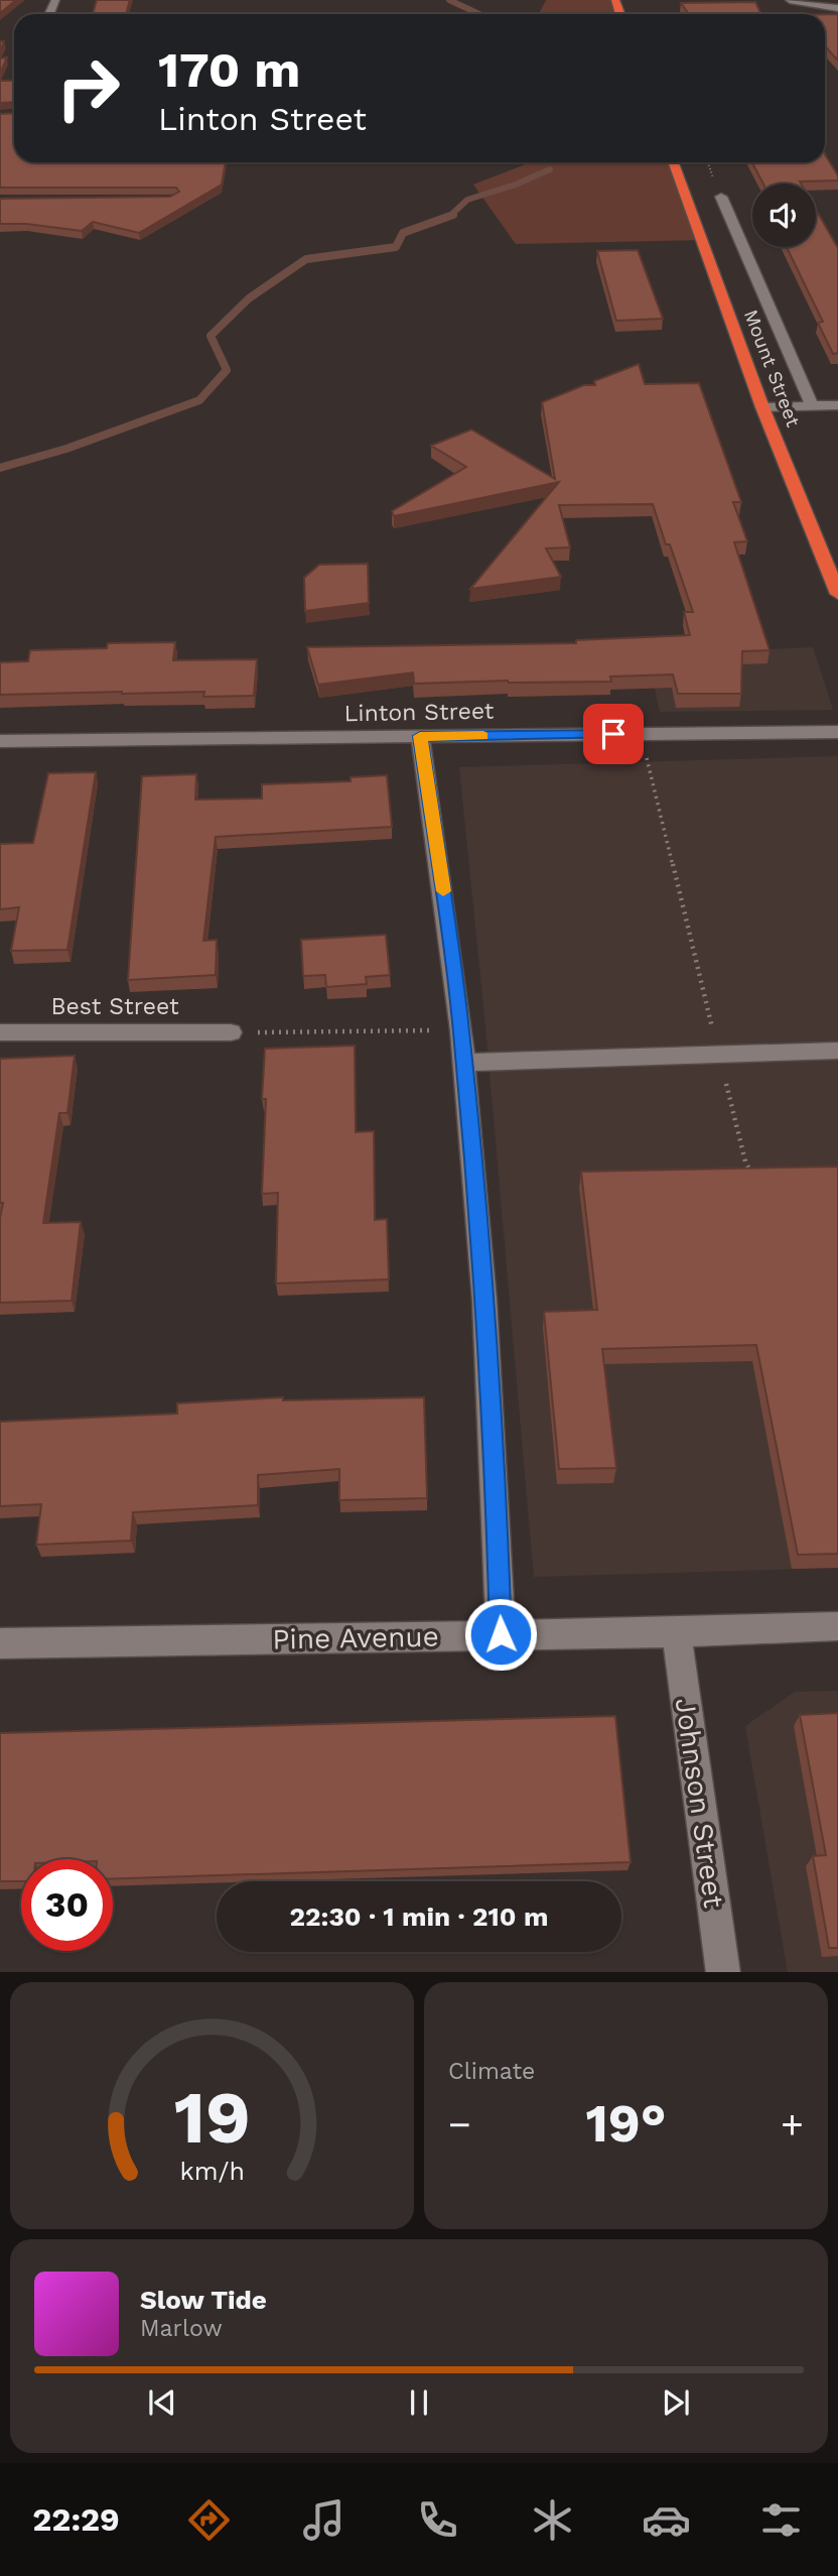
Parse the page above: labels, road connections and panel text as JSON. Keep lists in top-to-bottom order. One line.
{"streets":{"highway":["Mount Street"],"street":["Linton Street","Best Street","Pine Avenue","Johnson Street"]},"crossings":[["Pine Avenue","Johnson Street"]],"page":{"turn":["170 m","Linton Street"],"limit":"30","trip":"22:30 · 1 min · 210 m","tile":"Climate","heat":["−","19°","+"],"song":["Slow Tide","Marlow"],"tabs":"22:29","gauge":["19","km/h"]}}
